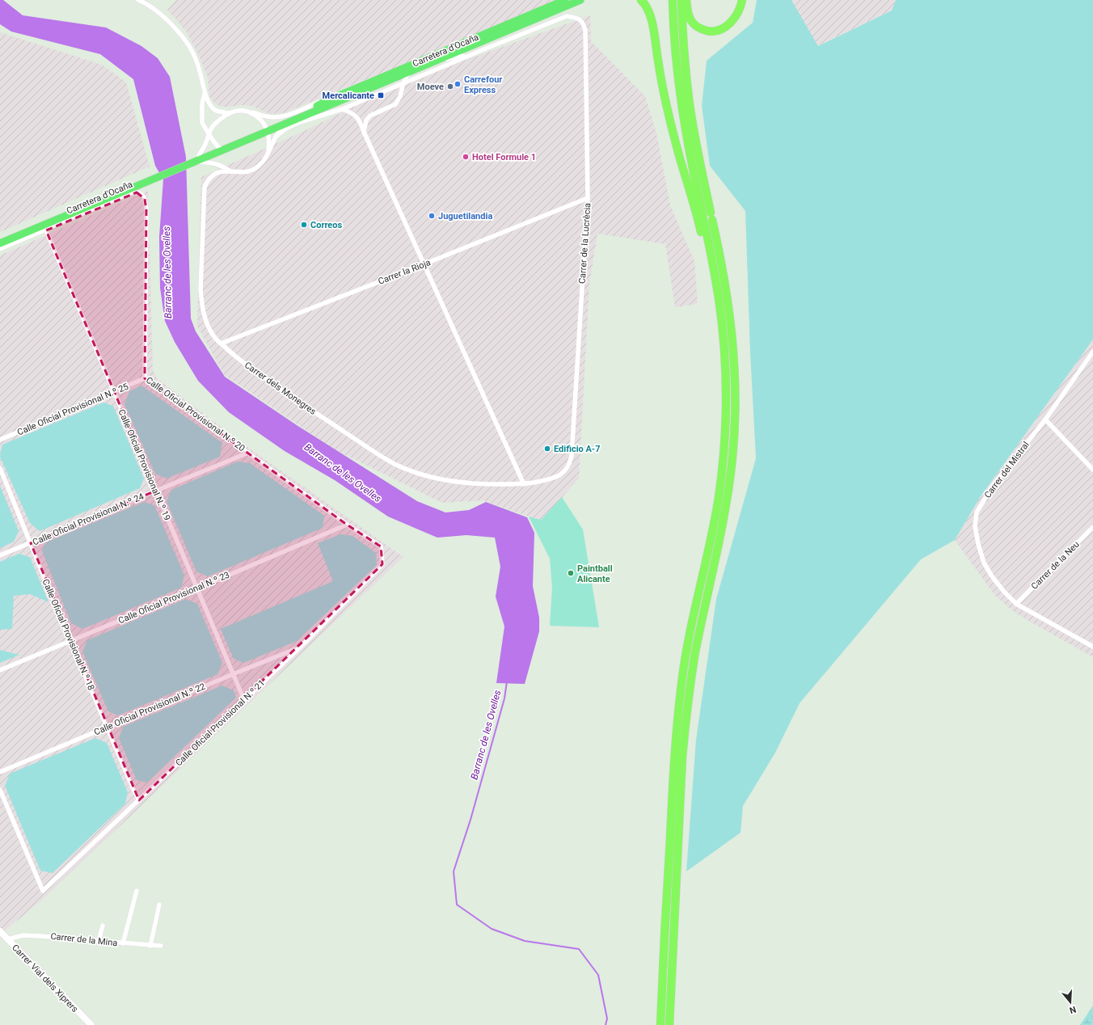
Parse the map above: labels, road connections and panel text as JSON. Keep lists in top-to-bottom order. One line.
{"streets":{"main road":["Carretera d'Ocaña"],"street":["Carrer de la Lucrècia","Carrer la Rioja","Carrer dels Monegres","Calle Oficial Provisional N.º 25","Calle Oficial Provisional N.º 20","Calle Oficial Provisional N.º 19","Carrer del Mistral","Calle Oficial Provisional N.º 24","Carrer de la Neu","Calle Oficial Provisional N.º 23","Calle Oficial Provisional N.º 18","Calle Oficial Provisional N.º 22","Calle Oficial Provisional N.º 21","Carrer de la Mina","Carrer Vial dels Xiprers"]},"crossings":[["Carretera d'Ocaña","Carrer de la Lucrècia"],["Carretera d'Ocaña","Carrer dels Monegres"],["Carretera d'Ocaña","Calle Oficial Provisional N.º 20"],["Carretera d'Ocaña","Calle Oficial Provisional N.º 19"],["Carrer de la Lucrècia","Carrer la Rioja"],["Carrer de la Lucrècia","Carrer dels Monegres"],["Carrer la Rioja","Carrer dels Monegres"],["Calle Oficial Provisional N.º 25","Calle Oficial Provisional N.º 20"],["Calle Oficial Provisional N.º 25","Calle Oficial Provisional N.º 19"],["Calle Oficial Provisional N.º 20","Calle Oficial Provisional N.º 24"],["Calle Oficial Provisional N.º 20","Calle Oficial Provisional N.º 23"],["Calle Oficial Provisional N.º 20","Calle Oficial Provisional N.º 21"],["Calle Oficial Provisional N.º 19","Calle Oficial Provisional N.º 24"],["Calle Oficial Provisional N.º 19","Calle Oficial Provisional N.º 23"],["Calle Oficial Provisional N.º 19","Calle Oficial Provisional N.º 22"],["Calle Oficial Provisional N.º 19","Calle Oficial Provisional N.º 21"],["Carrer del Mistral","Carrer de la Neu"],["Calle Oficial Provisional N.º 24","Calle Oficial Provisional N.º 18"],["Calle Oficial Provisional N.º 23","Calle Oficial Provisional N.º 18"],["Calle Oficial Provisional N.º 18","Calle Oficial Provisional N.º 22"],["Calle Oficial Provisional N.º 18","Calle Oficial Provisional N.º 21"],["Calle Oficial Provisional N.º 22","Calle Oficial Provisional N.º 21"],["Carrer de la Mina","Carrer Vial dels Xiprers"]],"water":["Barranc de les Ovelles"],"places":{"other":["Carrefour Express","Moeve","Hotel Formule 1","Juguetilandia","Correos","Edificio A-7","Paintball Alicante"],"transit":["Mercalicante"]},"north":"bottom"}
